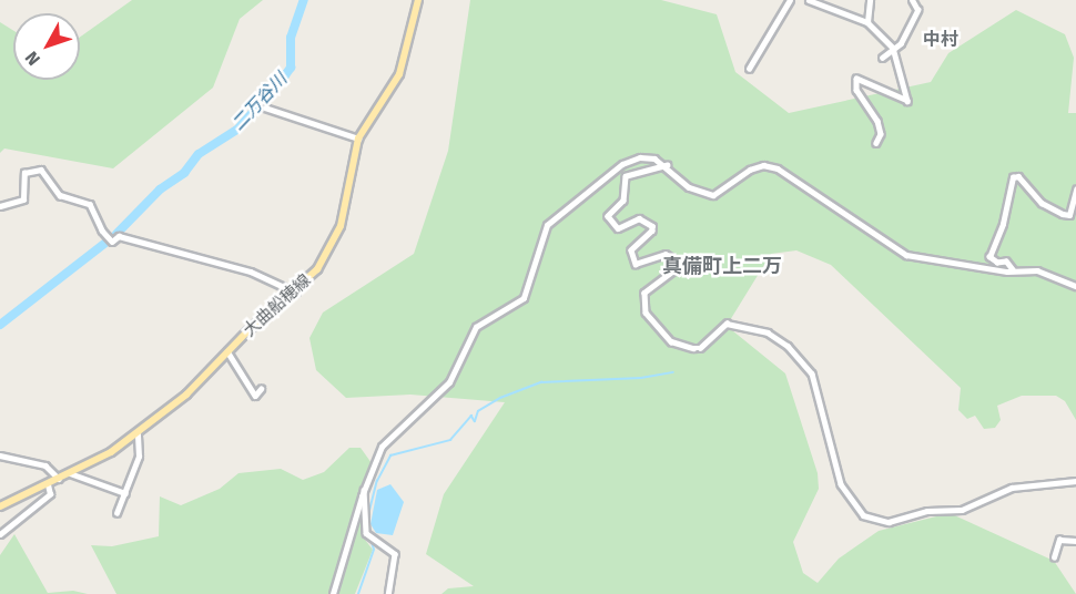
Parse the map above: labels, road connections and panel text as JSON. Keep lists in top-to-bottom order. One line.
{"streets":{"main road":["大曲船穂線"]},"districts":["中村","真備町上二万"],"water":["二万谷川"],"north":"bottom left"}
